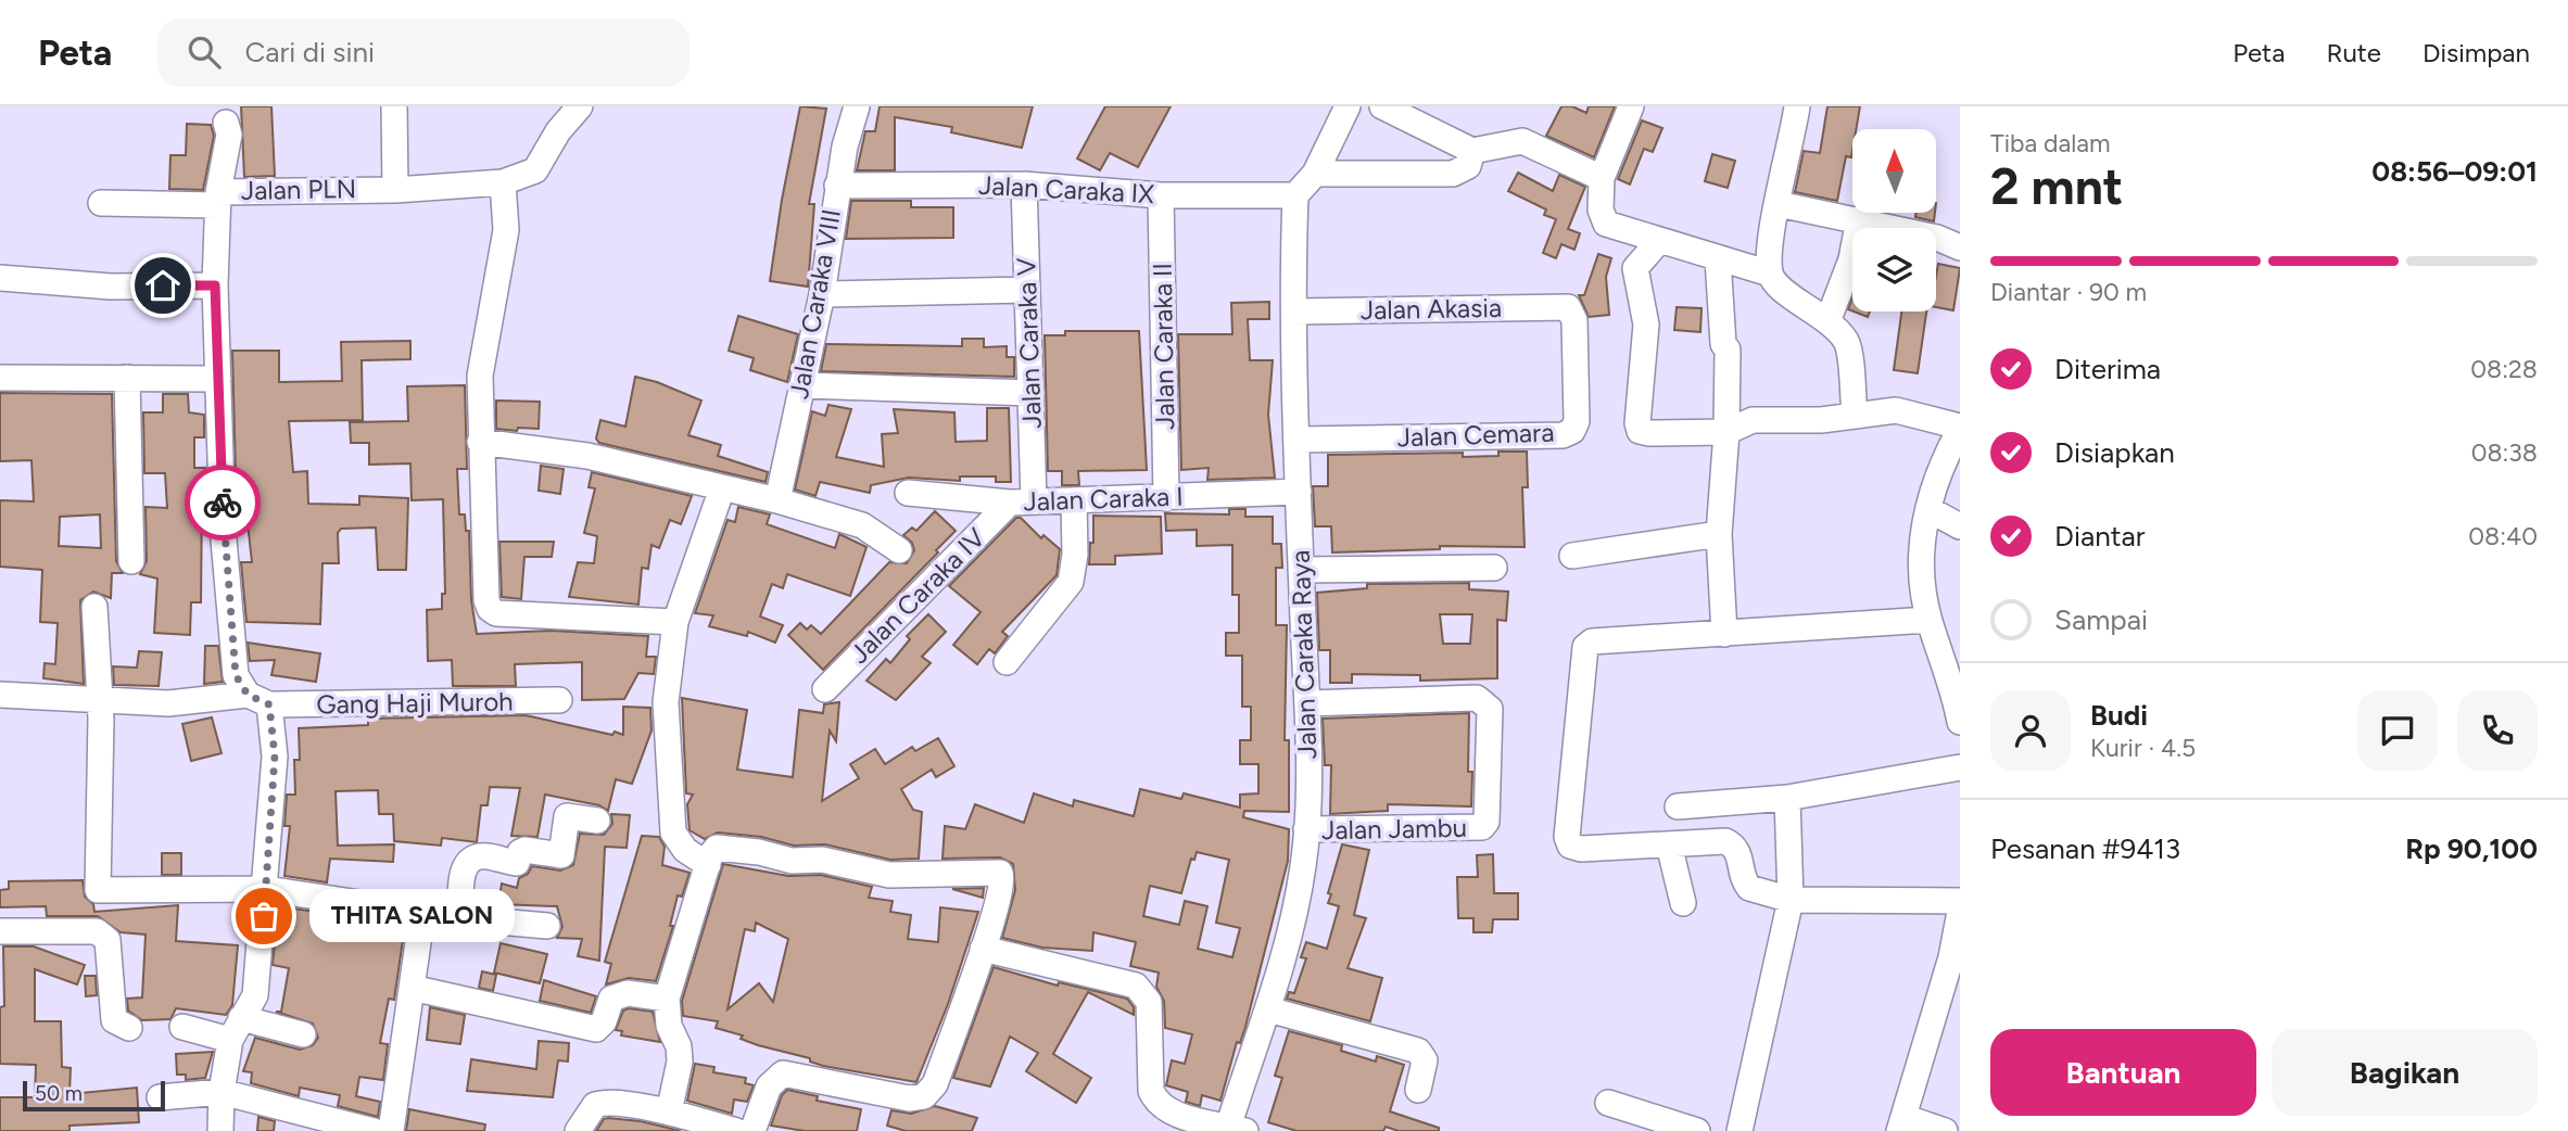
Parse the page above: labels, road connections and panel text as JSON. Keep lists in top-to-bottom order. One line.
{"streets":{"street":["Jalan PLN","Jalan Caraka IX","Jalan Caraka VIII","Jalan Akasia","Jalan Caraka V","Jalan Caraka II","Jalan Cemara","Jalan Caraka I","Jalan Caraka IV","Jalan Caraka Raya","Gang Haji Muroh","Jalan Jambu"]},"crossings":[["Jalan PLN","Gang Haji Muroh"],["Jalan Caraka IX","Jalan Caraka VIII"],["Jalan Caraka IX","Jalan Caraka V"],["Jalan Caraka IX","Jalan Caraka II"],["Jalan Caraka IX","Jalan Caraka Raya"],["Jalan Akasia","Jalan Cemara"],["Jalan Akasia","Jalan Caraka Raya"],["Jalan Caraka V","Jalan Caraka I"],["Jalan Caraka V","Jalan Caraka IV"],["Jalan Caraka II","Jalan Caraka I"],["Jalan Cemara","Jalan Caraka Raya"],["Jalan Caraka I","Jalan Caraka IV"],["Jalan Caraka I","Jalan Caraka Raya"],["Jalan Caraka Raya","Jalan Jambu"]],"places":["THITA SALON"],"scale_bar":"50 m","north":"top","page":{"header":"Peta","search":"Cari di sini","nav":["Peta","Rute","Disimpan"],"heading":["2 mnt","Tiba dalam","08:56–09:01"],"panel":["Budi","Kurir · 4.5","Pesanan #9413","Rp 90,100"],"bar":"Diantar · 90 m","list":[["Diterima","08:28"],["Disiapkan","08:38"],["Diantar","08:40"],"Sampai"],"bubble":"THITA SALON","buttons":["Bantuan","Bagikan"],"scale":"50 m"}}
